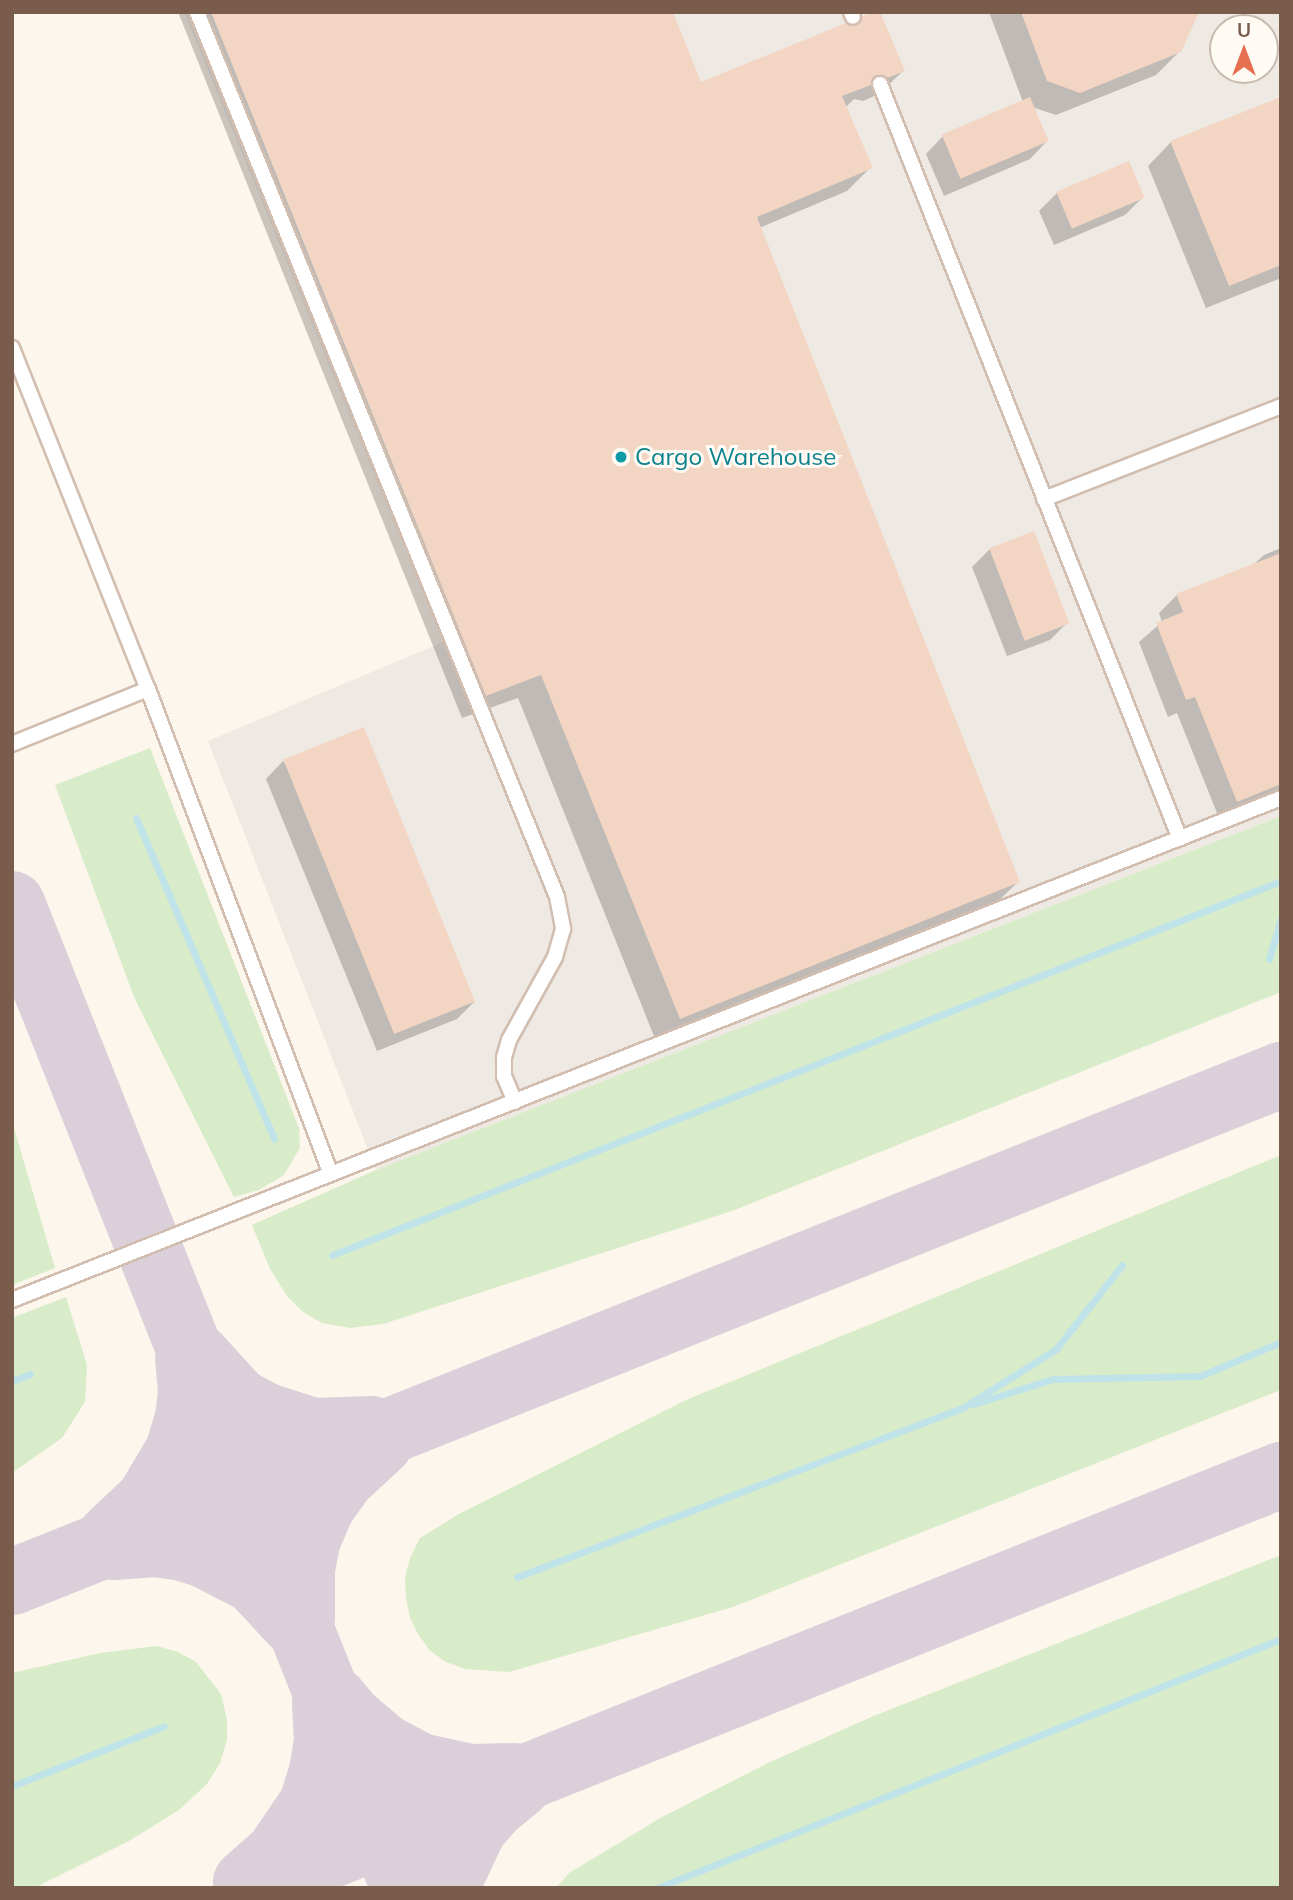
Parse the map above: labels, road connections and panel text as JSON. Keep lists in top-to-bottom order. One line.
{"places":["Cargo Warehouse"],"north":"top"}
